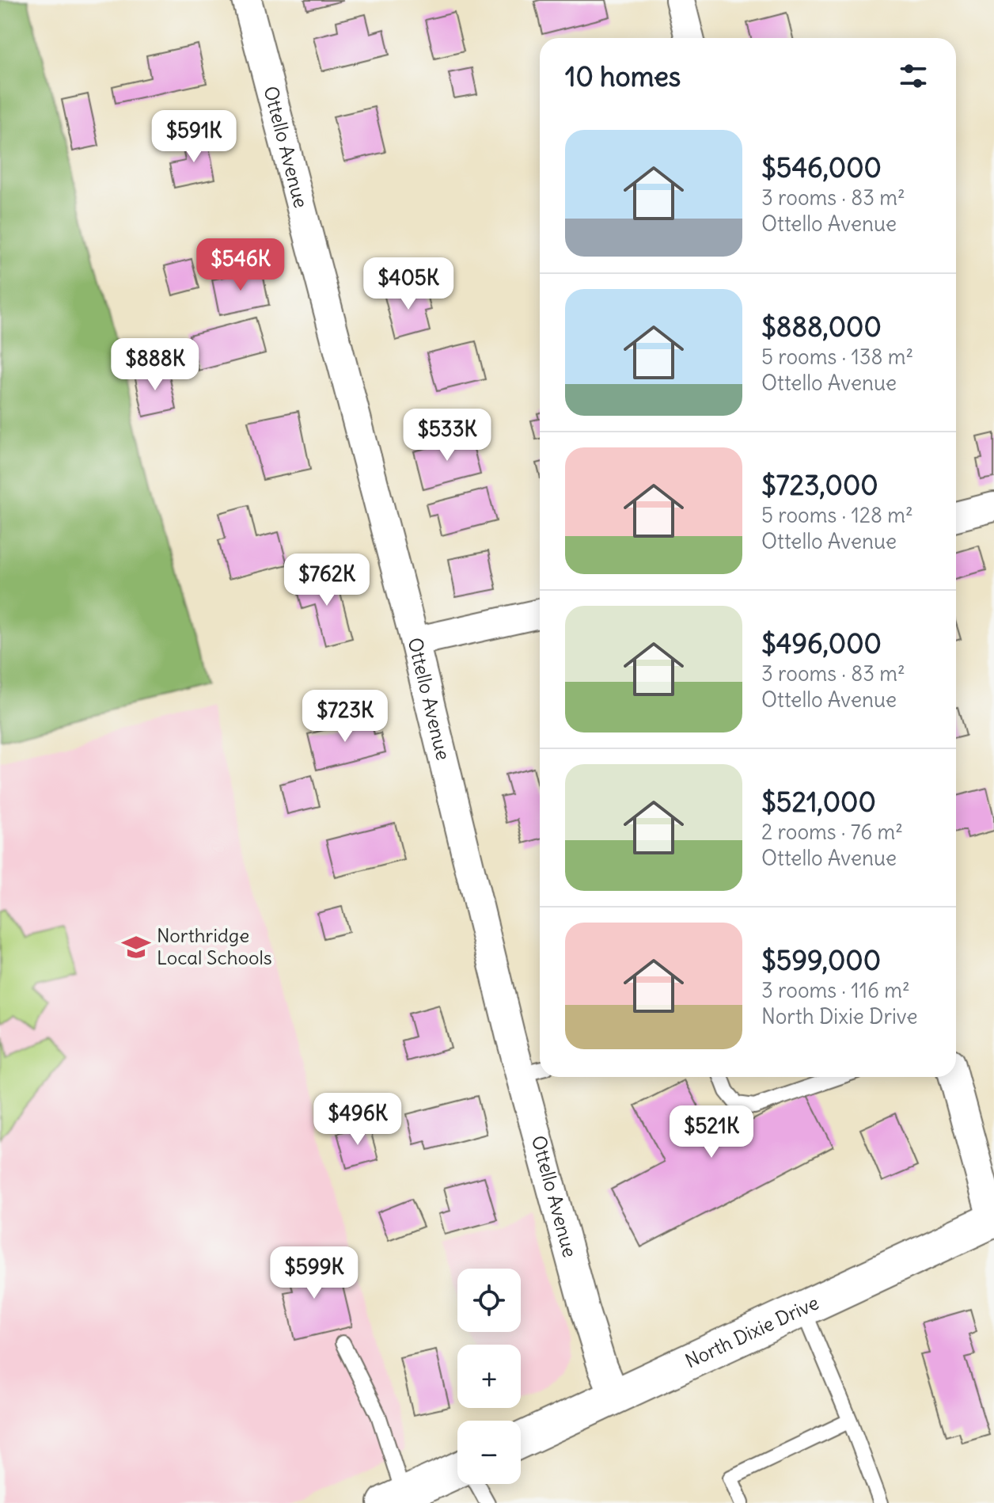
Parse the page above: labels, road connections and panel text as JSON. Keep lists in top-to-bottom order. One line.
{"streets":{"main road":["North Dixie Drive"],"street":["Ottello Avenue"]},"crossings":[["Ottello Avenue","North Dixie Drive"]],"places":{"school or university":["Northridge Local Schools"]},"page":{"heading":"10 homes","price":["$591K","$546K","$405K","$888K","$533K","$762K","$723K","$496K","$521K","$599K"],"list":[{"name":"$546,000","note":"3 rooms · 83 m² · Ottello Avenue"},{"name":"$888,000","note":"5 rooms · 138 m² · Ottello Avenue"},{"name":"$723,000","note":"5 rooms · 128 m² · Ottello Avenue"},{"name":"$496,000","note":"3 rooms · 83 m² · Ottello Avenue"},{"name":"$521,000","note":"2 rooms · 76 m² · Ottello Avenue"},{"name":"$599,000","note":"3 rooms · 116 m² · North Dixie Drive"}],"map_buttons":["+","−"]}}
